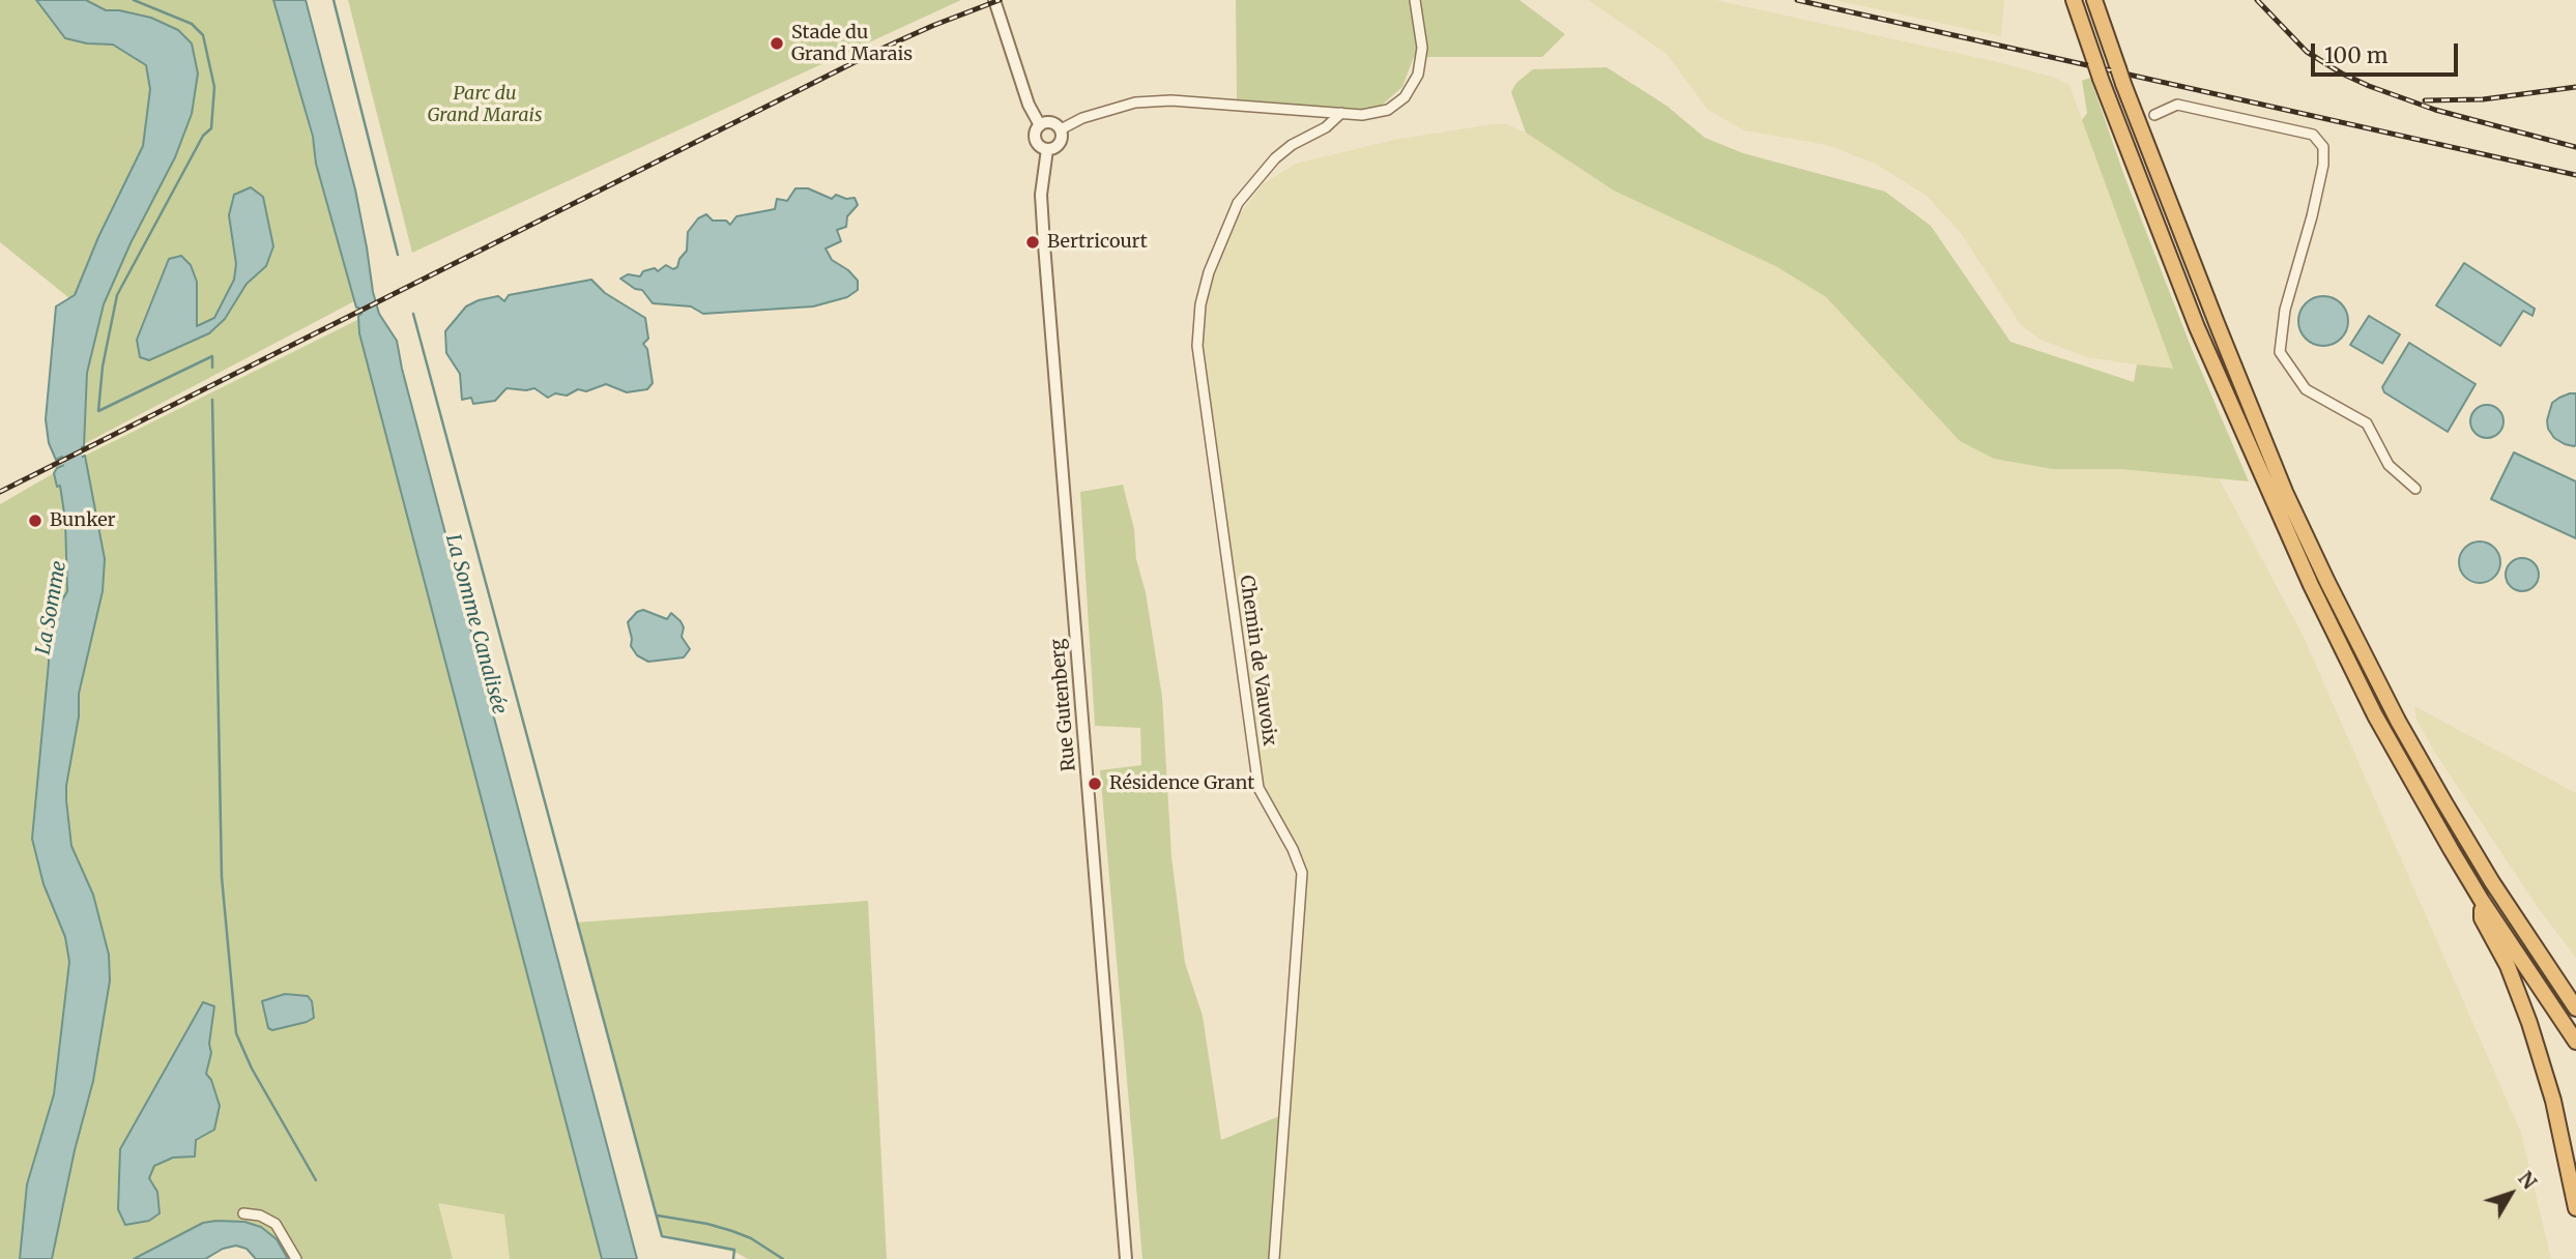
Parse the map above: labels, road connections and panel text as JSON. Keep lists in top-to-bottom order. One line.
{"streets":{"street":["Chemin de Vauvoix","Rue Gutenberg"]},"water":["La Somme","La Somme Canalisée"],"parks":["Parc du Grand Marais"],"places":["Stade du Grand Marais","Bertricourt","Bunker","Résidence Grant"],"scale_bar":"100 m","north":"top right"}
